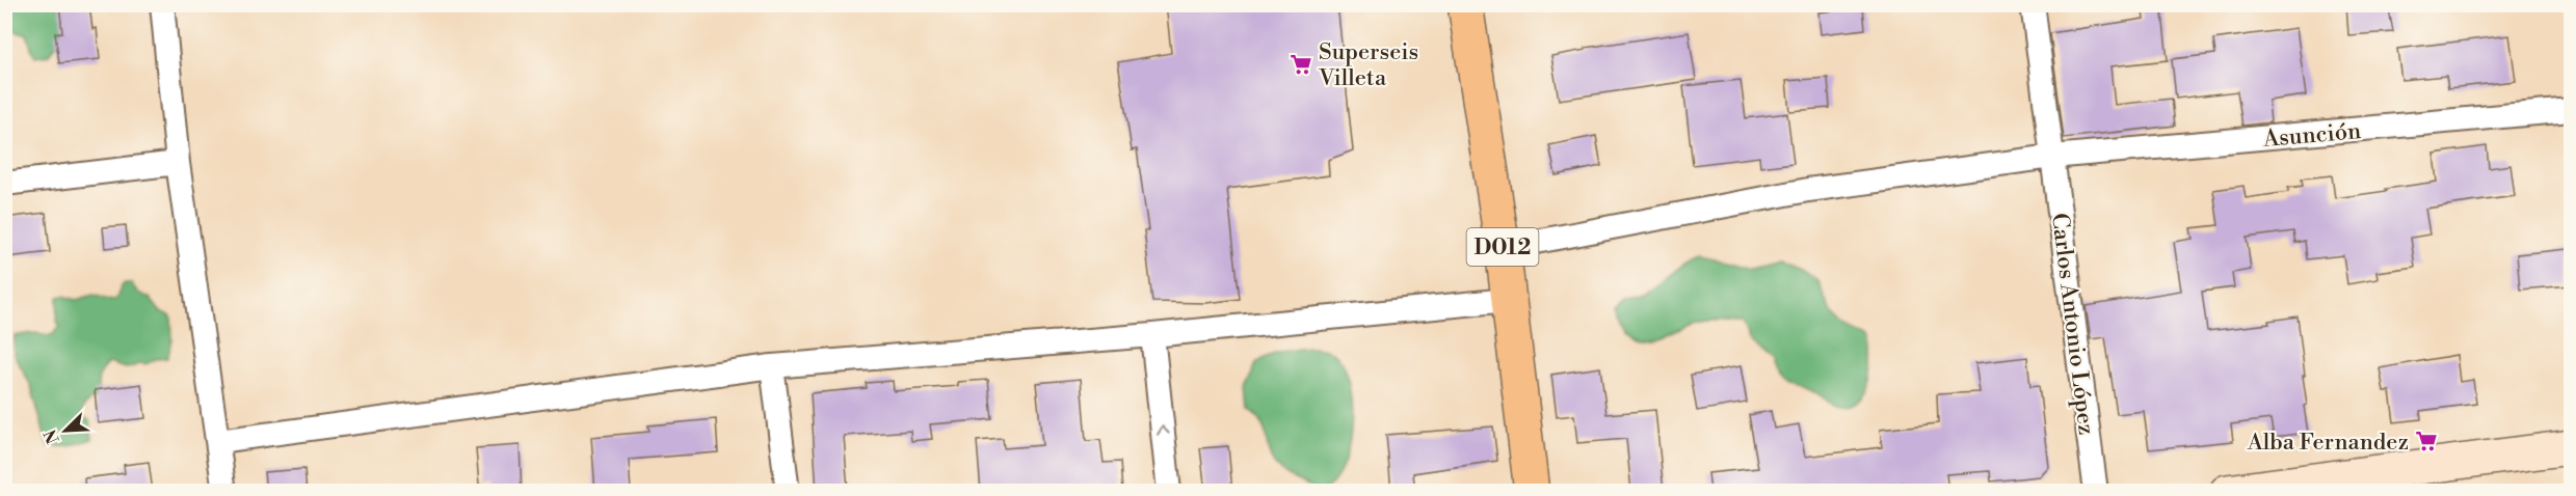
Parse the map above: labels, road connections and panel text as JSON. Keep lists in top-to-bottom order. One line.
{"streets":{"main road":["D012"],"street":["Asunción","Carlos Antonio López"]},"crossings":[["Asunción","D012"],["Asunción","Carlos Antonio López"]],"places":{"supermarket":["Superseis Villeta","Alba Fernandez"]},"north":"bottom left"}
